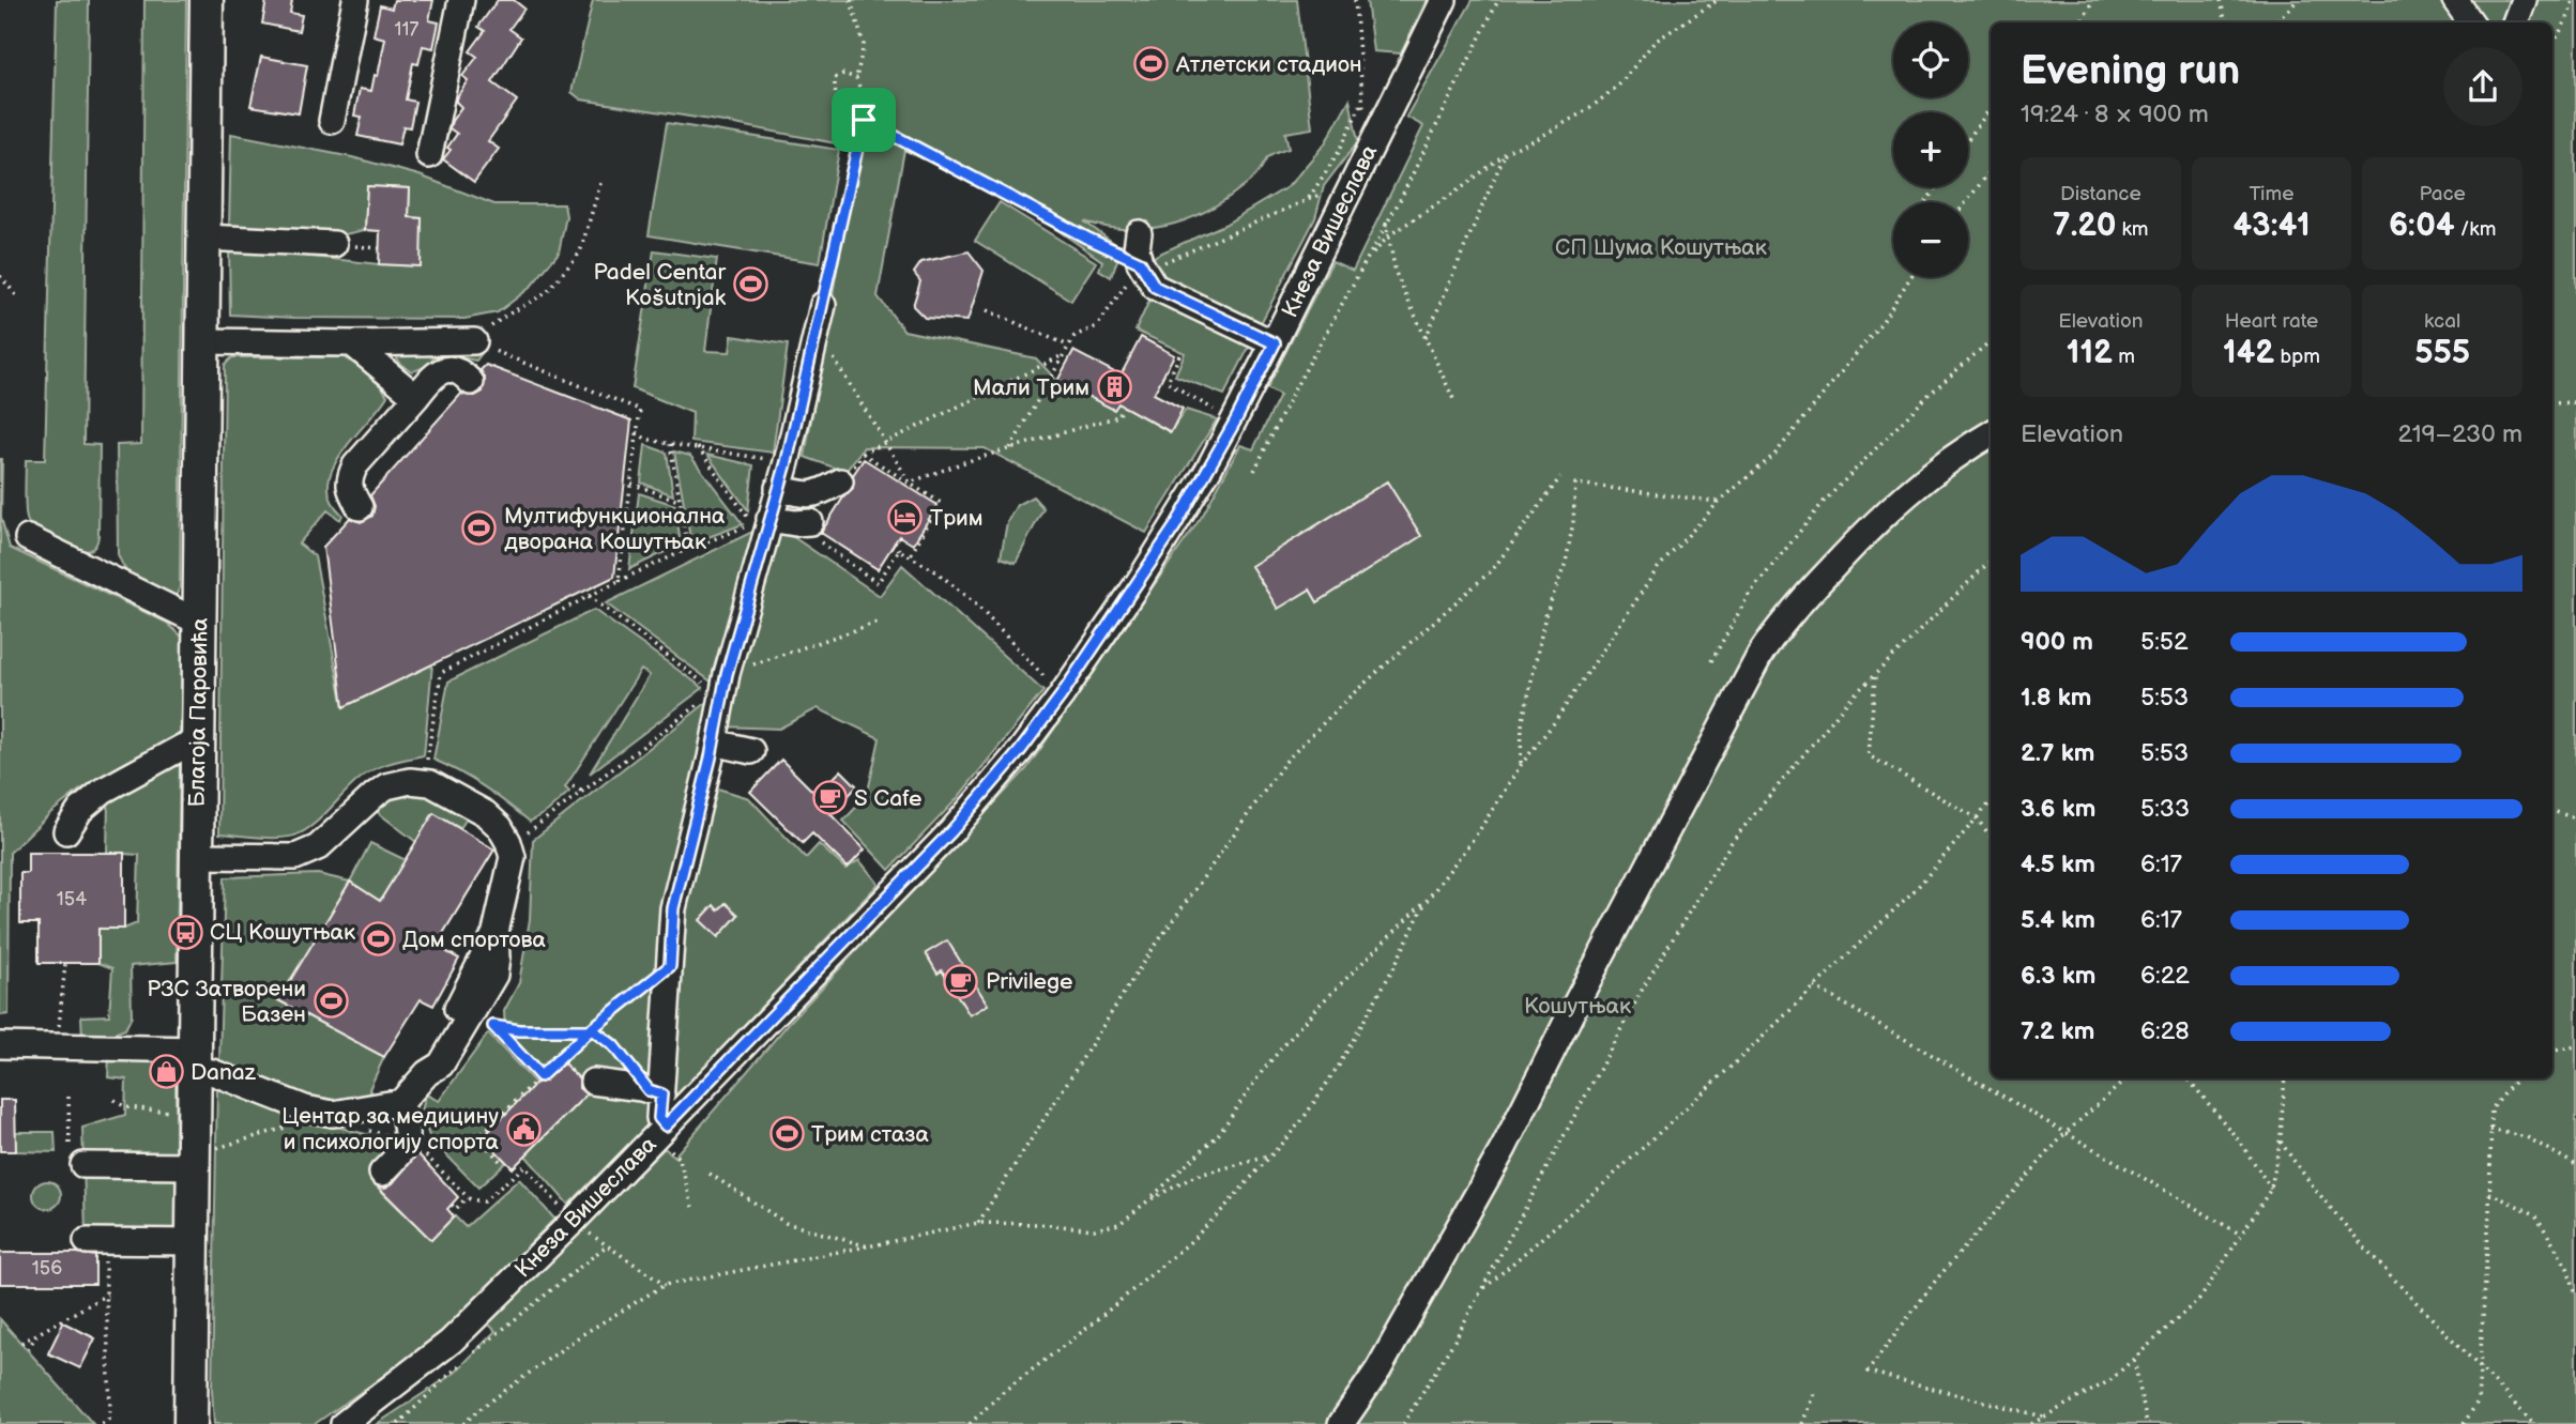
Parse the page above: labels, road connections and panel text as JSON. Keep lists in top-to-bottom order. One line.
{"streets":{"main road":["Благоја Паровића"],"street":["Кнеза Вишеслава"]},"parks":["СП Шума Кошутњак","Кошутњак"],"places":{"sports":["Атлетски стадион","Padel Centar Košutnjak","Мултифункционална дворана Кошутњак","Дом спортова","РЗС Затворени Базен","Трим стаза"],"building":["Мали Трим"],"hotel":["Трим"],"cafe":["S Cafe","Privilege"],"bus stop":["СЦ Кошутњак"],"shop":["Danaz"],"public building":["Центар за медицину и психологију спорта"]},"house_numbers":["117","154","156"],"page":{"map_buttons":["+","−"],"heading":["Evening run","19:24 · 8 × 900 m"],"stats":[["Distance","7.20 km"],["Time","43:41"],["Pace","6:04 /km"],["Elevation","112 m"],["Heart rate","142 bpm"],["kcal","555"]],"chart":["Elevation","219–230 m"],"list":[{"name":"900 m","note":"5:52"},{"name":"1.8 km","note":"5:53"},{"name":"2.7 km","note":"5:53"},{"name":"3.6 km","note":"5:33"},{"name":"4.5 km","note":"6:17"},{"name":"5.4 km","note":"6:17"},{"name":"6.3 km","note":"6:22"},{"name":"7.2 km","note":"6:28"}]}}
